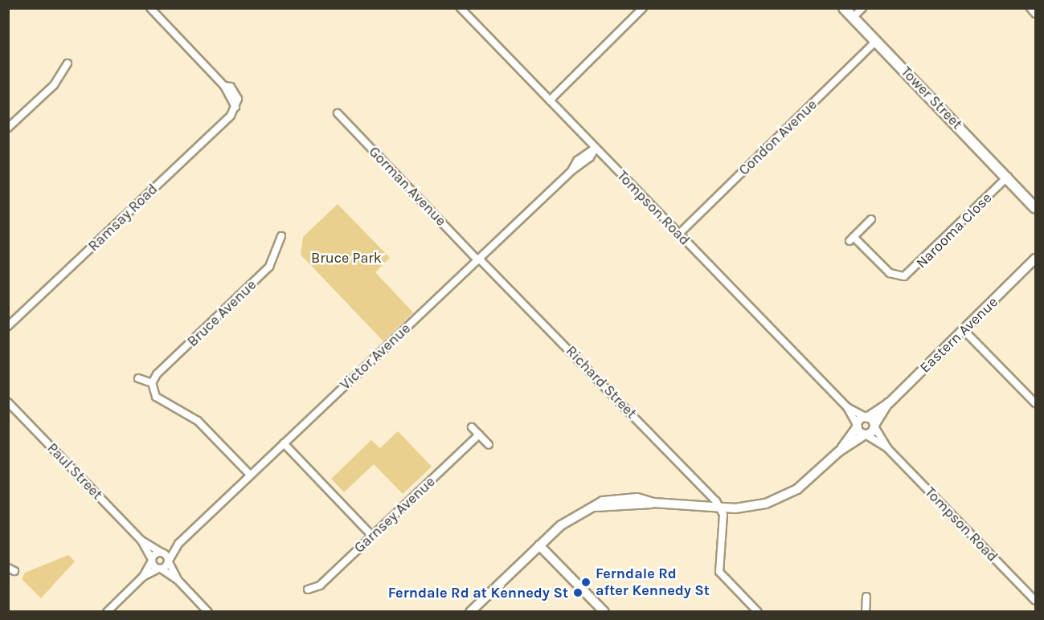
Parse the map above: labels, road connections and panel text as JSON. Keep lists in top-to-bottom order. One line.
{"streets":{"main road":["Tower Street"],"street":["Condon Avenue","Gorman Avenue","Tompson Road","Ramsay Road","Narooma Close","Bruce Avenue","Eastern Avenue","Victor Avenue","Richard Street","Paul Street","Garnsey Avenue"]},"crossings":[["Tower Street","Condon Avenue"],["Tower Street","Narooma Close"],["Condon Avenue","Tompson Road"],["Gorman Avenue","Victor Avenue"],["Gorman Avenue","Richard Street"],["Tompson Road","Eastern Avenue"],["Tompson Road","Victor Avenue"],["Victor Avenue","Richard Street"],["Victor Avenue","Paul Street"]],"parks":["Bruce Park"],"places":["Ferndale Rd after Kennedy St","Ferndale Rd at Kennedy St"]}
